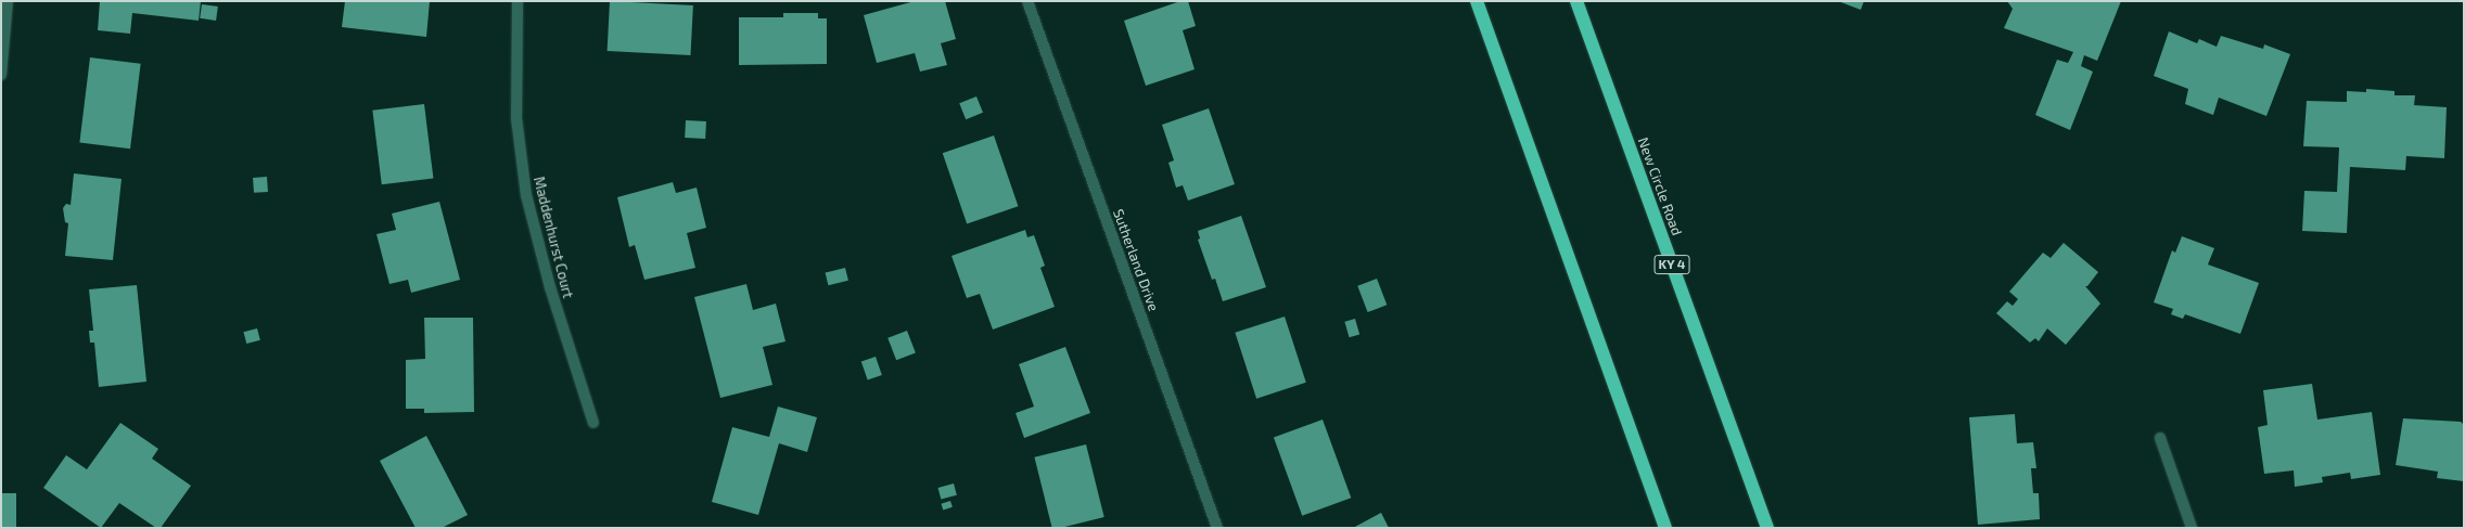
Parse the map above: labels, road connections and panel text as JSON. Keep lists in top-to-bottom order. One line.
{"streets":{"highway":["New Circle Road","KY 4"],"street":["Maddenhurst Court","Sutherland Drive"]}}
